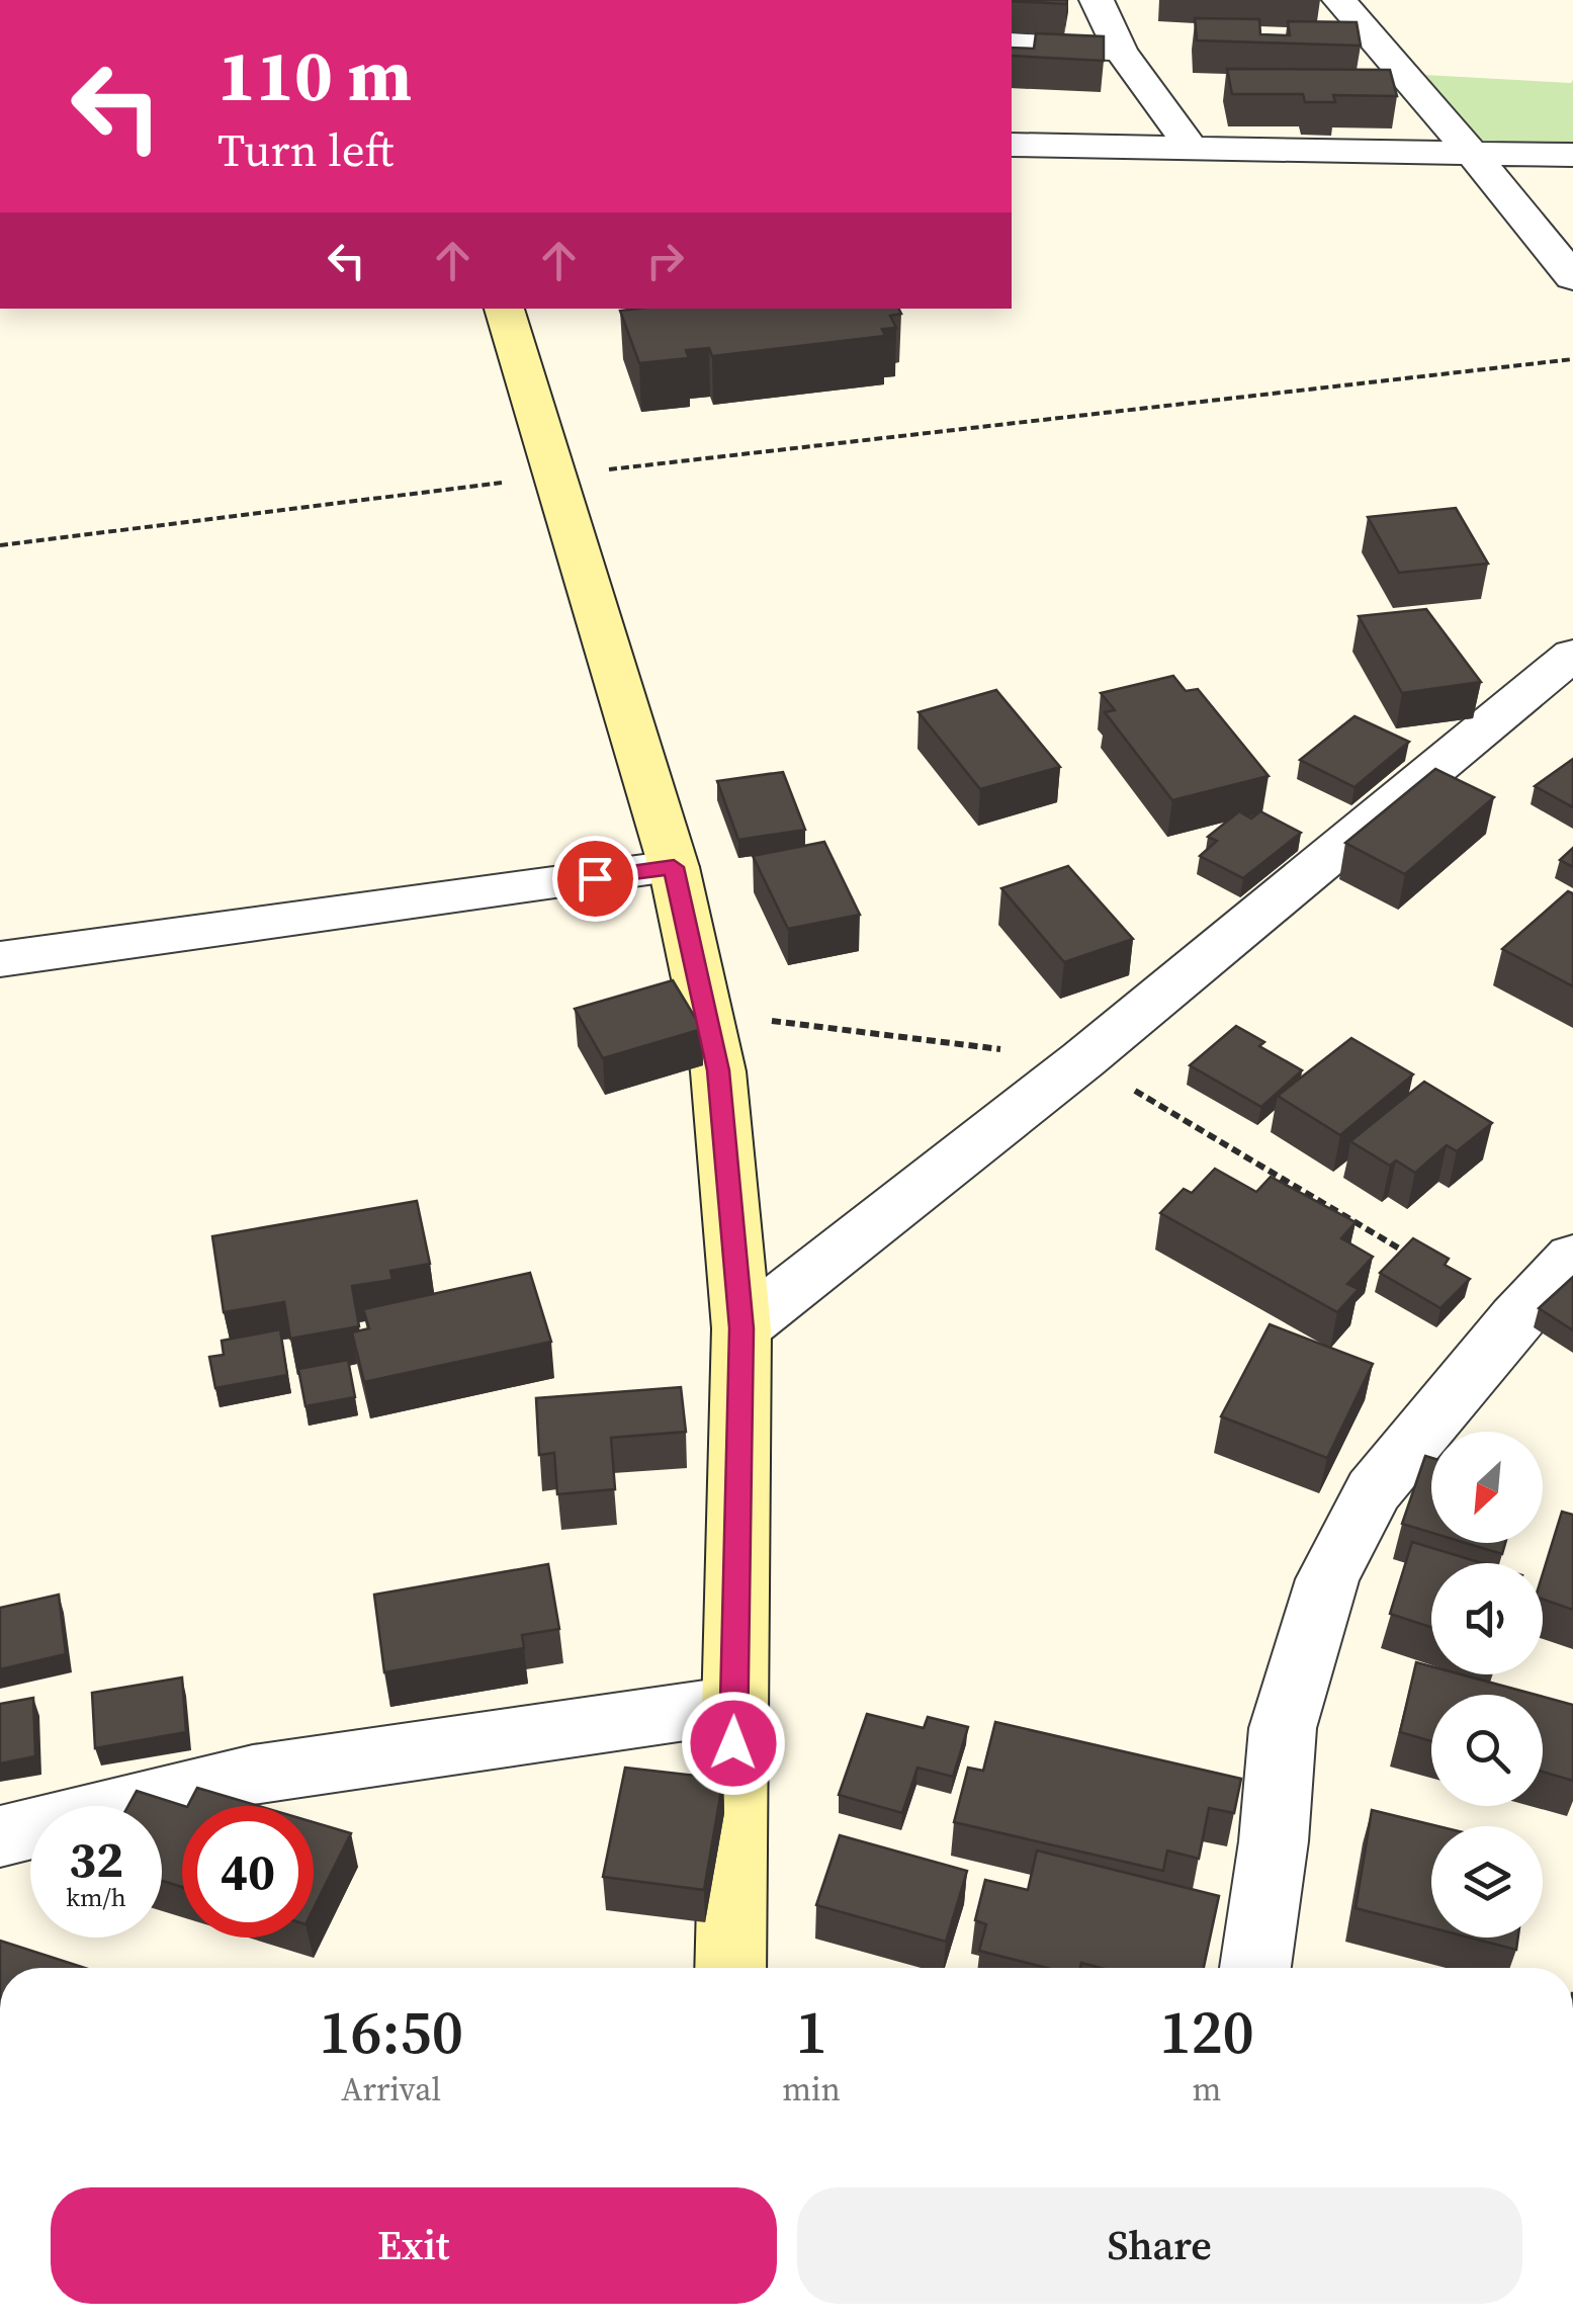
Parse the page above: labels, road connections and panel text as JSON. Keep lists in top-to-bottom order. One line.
{"north":"bottom left","page":{"turn":["110 m","Turn left"],"speed":"32 km/h","limit":"40","eta":["16:50","Arrival","1","min","120","m"],"buttons":["Exit","Share"]}}
